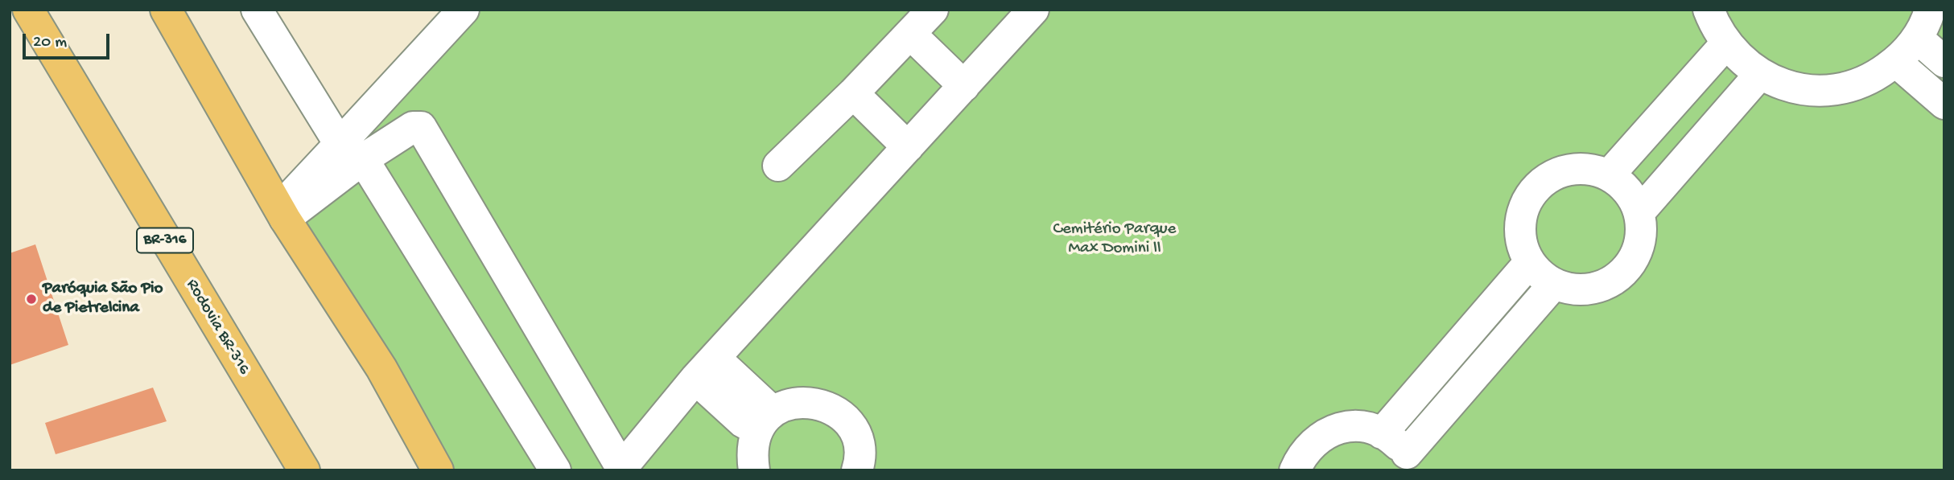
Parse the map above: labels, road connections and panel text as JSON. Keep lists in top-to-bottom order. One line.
{"streets":{"highway":["BR-316","Rodovia BR-316"]},"parks":["Cemitério Parque Max Domini ll"],"places":["Paróquia São Pio de Pietrelcina"],"scale_bar":"20 m"}
